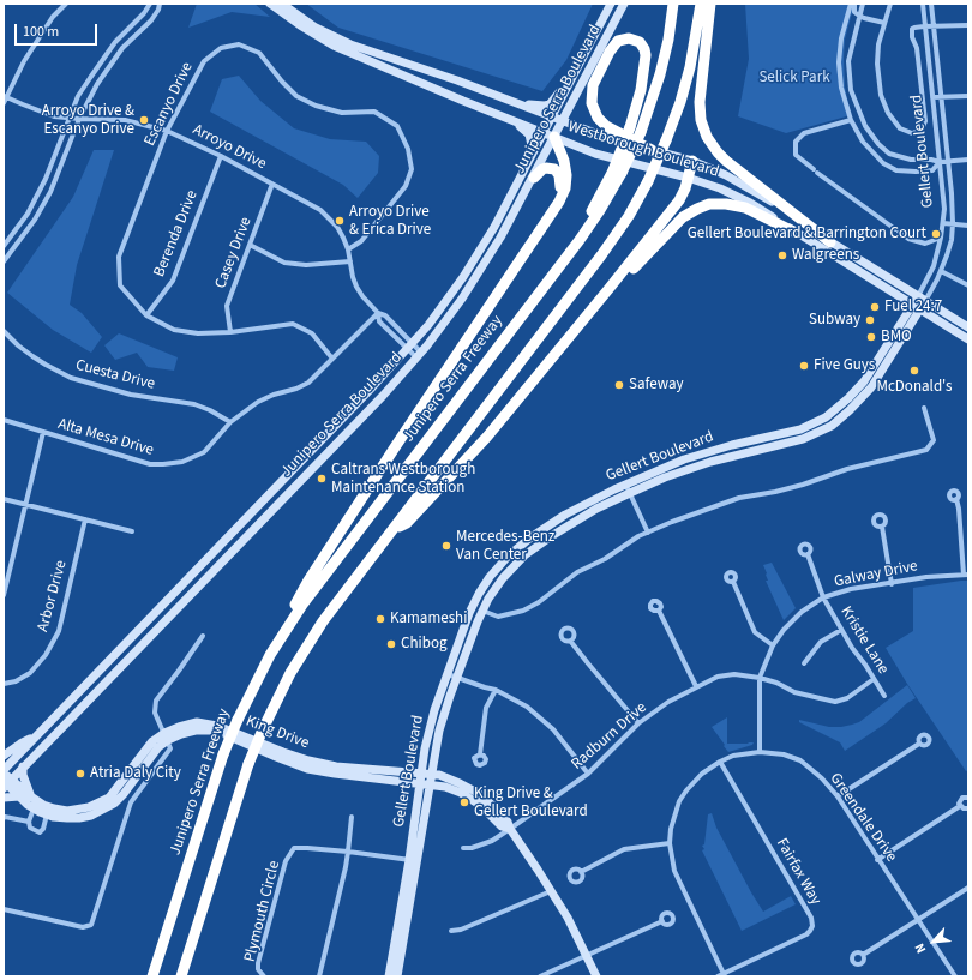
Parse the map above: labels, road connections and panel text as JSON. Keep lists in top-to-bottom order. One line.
{"streets":{"highway":["Junipero Serra Freeway"],"main road":["Junipero Serra Boulevard","Westborough Boulevard","Gellert Boulevard","King Drive"],"street":["Escanyo Drive","Arroyo Drive","Berenda Drive","Casey Drive","Cuesta Drive","Alta Mesa Drive","Galway Drive","Arbor Drive","Kristie Lane","Radburn Drive","Greendale Drive","Fairfax Way","Plymouth Circle"]},"crossings":[["Junipero Serra Boulevard","Arroyo Drive"],["Junipero Serra Boulevard","Westborough Boulevard"],["Junipero Serra Boulevard","King Drive"],["Escanyo Drive","Arroyo Drive"],["Escanyo Drive","Berenda Drive"],["Escanyo Drive","Casey Drive"],["Escanyo Drive","Alta Mesa Drive"],["Arroyo Drive","Berenda Drive"],["Arroyo Drive","Casey Drive"],["Arroyo Drive","Alta Mesa Drive"],["Westborough Boulevard","Gellert Boulevard"],["Gellert Boulevard","King Drive"],["Gellert Boulevard","Plymouth Circle"],["Cuesta Drive","Alta Mesa Drive"],["Galway Drive","Kristie Lane"],["Galway Drive","Radburn Drive"],["Galway Drive","Greendale Drive"],["Kristie Lane","Radburn Drive"],["King Drive","Radburn Drive"],["Greendale Drive","Fairfax Way"]],"parks":["Selick Park"],"places":["Arroyo Drive & Escanyo Drive","Arroyo Drive & Erica Drive","Gellert Boulevard & Barrington Court","Walgreens","Fuel 24:7","Subway","BMO","Five Guys","McDonald's","Safeway","Caltrans Westborough Maintenance Station","Mercedes-Benz Van Center","Kamameshi","Chibog","Atria Daly City","King Drive & Gellert Boulevard"],"scale_bar":"100 m","north":"bottom left"}
